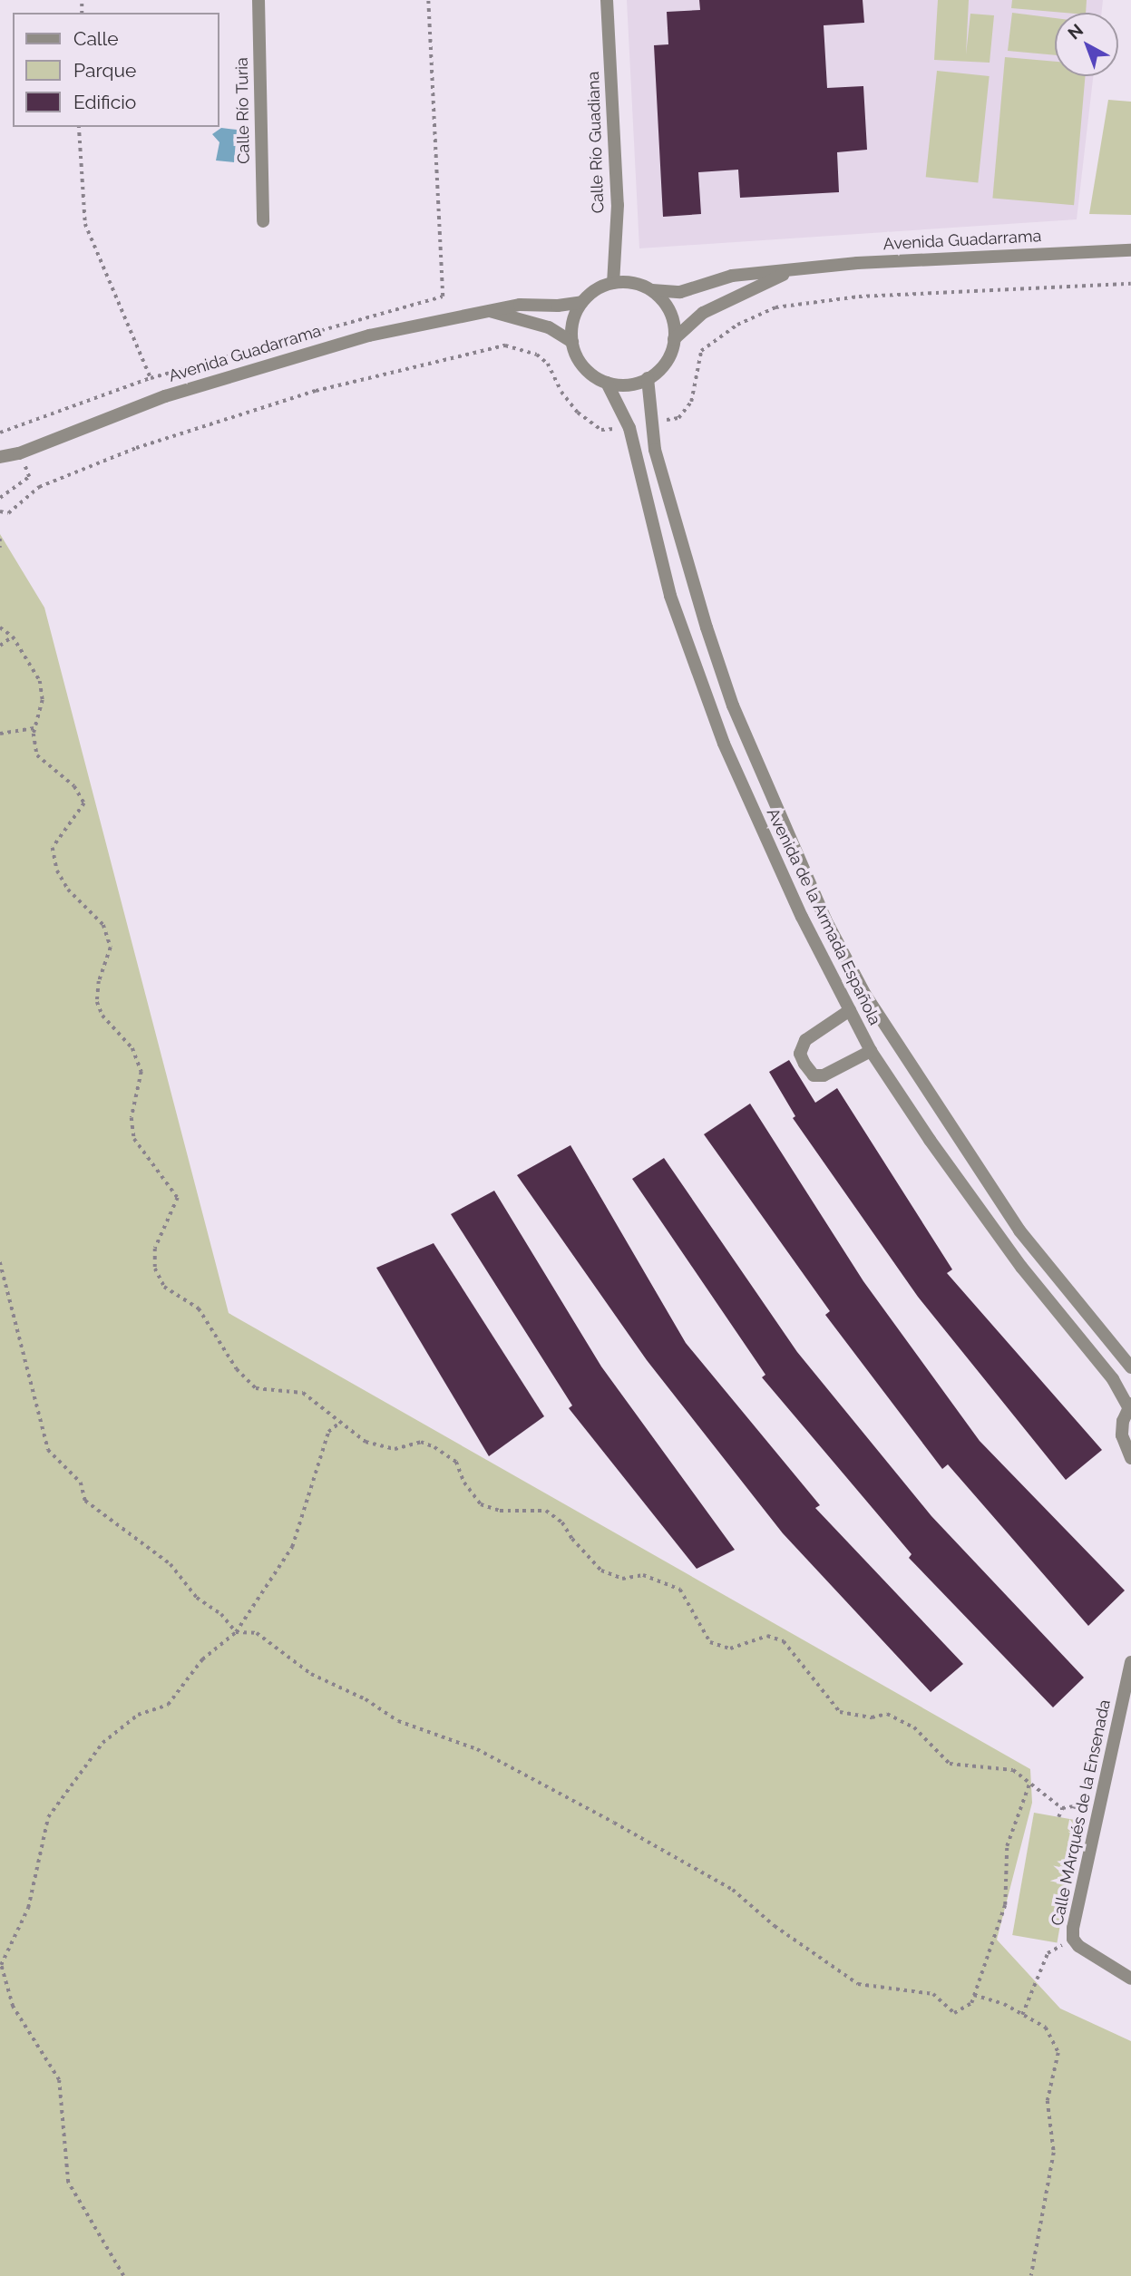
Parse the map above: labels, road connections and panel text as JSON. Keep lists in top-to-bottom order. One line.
{"streets":{"street":["Calle Río Turia","Calle Río Guadiana","Avenida Guadarrama","Avenida de la Armada Española","Calle MArqués de la Ensenada"]},"crossings":[["Calle Río Guadiana","Avenida Guadarrama"],["Calle Río Guadiana","Avenida de la Armada Española"],["Avenida Guadarrama","Avenida de la Armada Española"]],"legend":["Calle","Parque","Edificio"],"north":"top left"}
